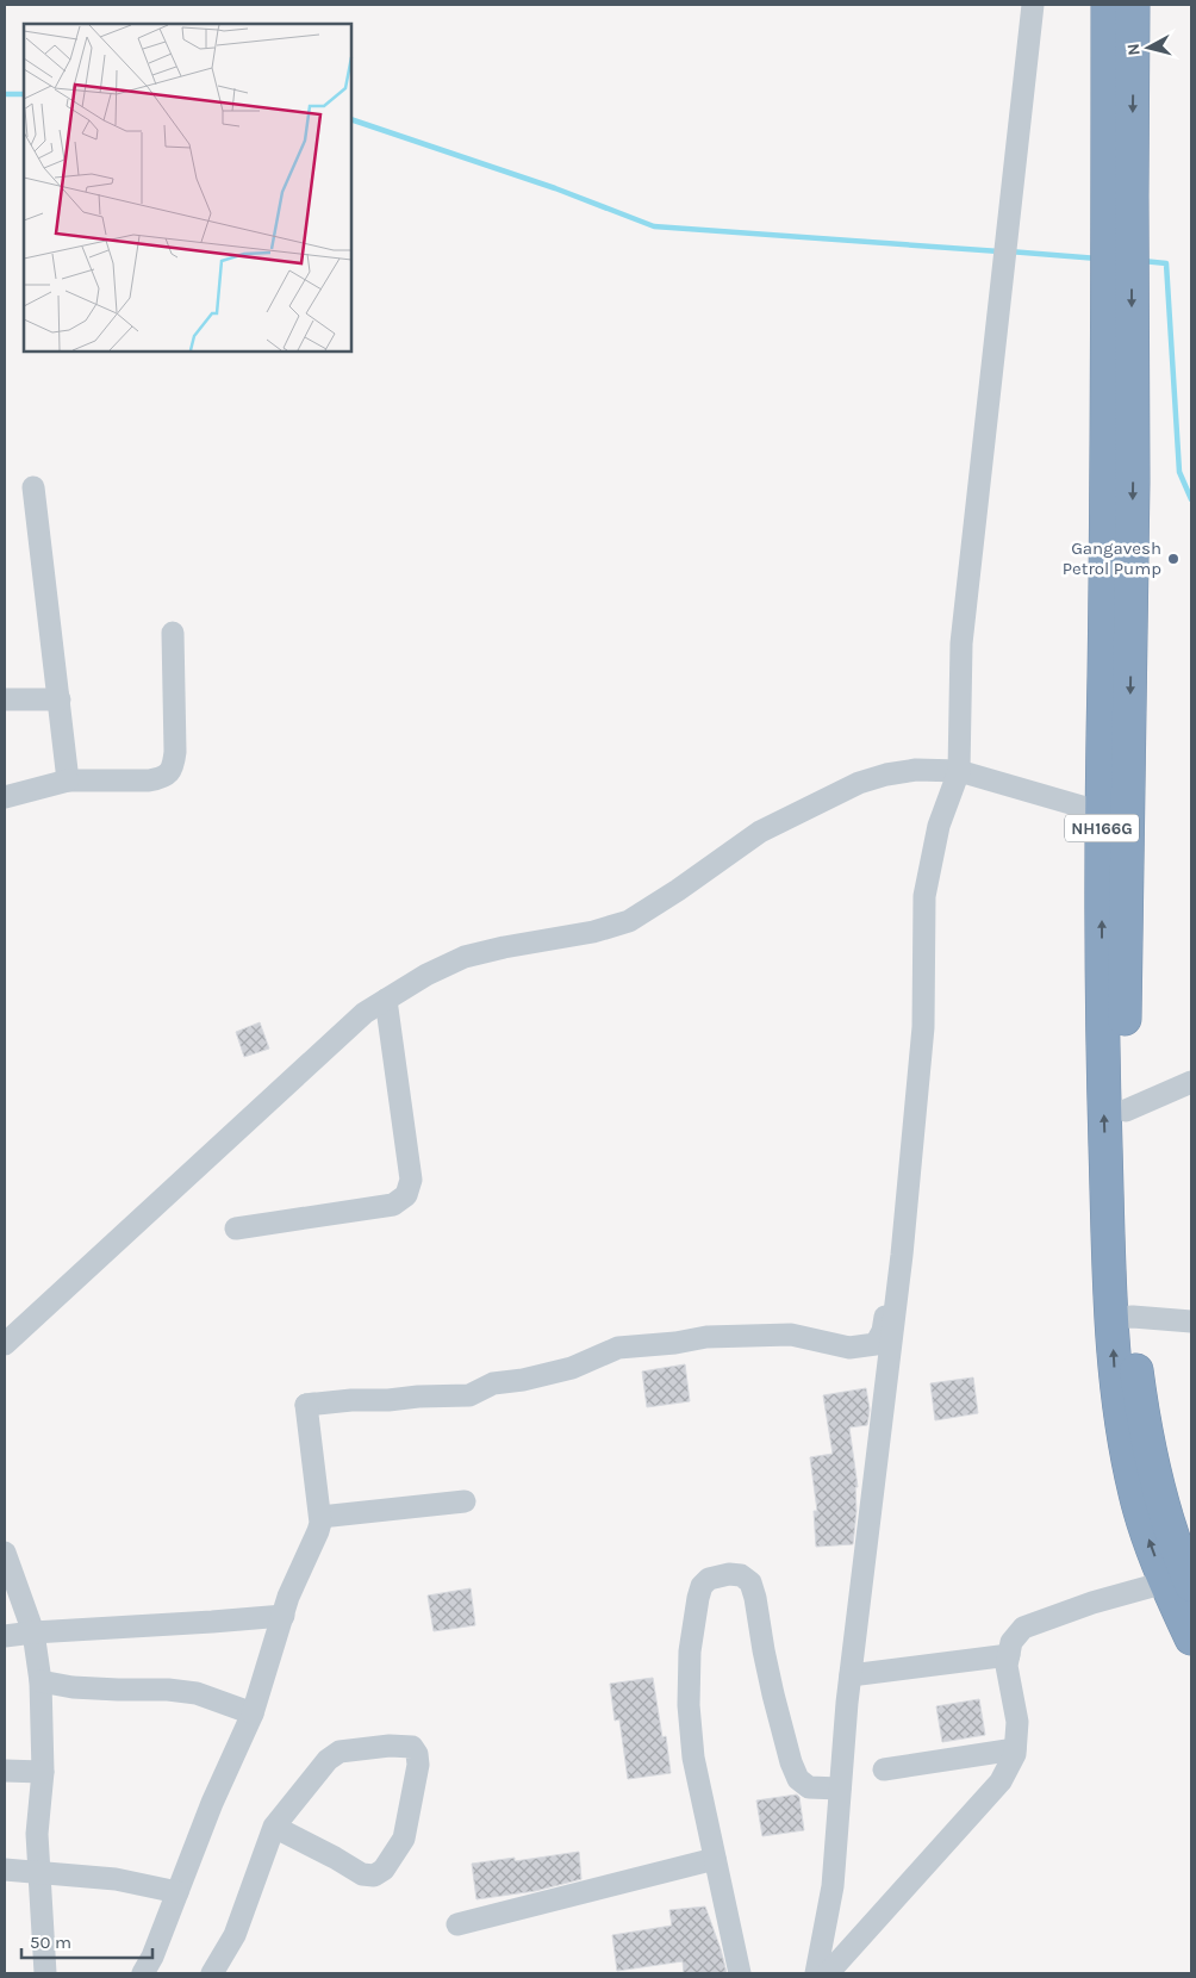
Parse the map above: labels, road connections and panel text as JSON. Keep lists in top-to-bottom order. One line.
{"streets":{"highway":["NH166G"]},"places":["Gangavesh Petrol Pump"],"scale_bar":"50 m","north":"left"}
